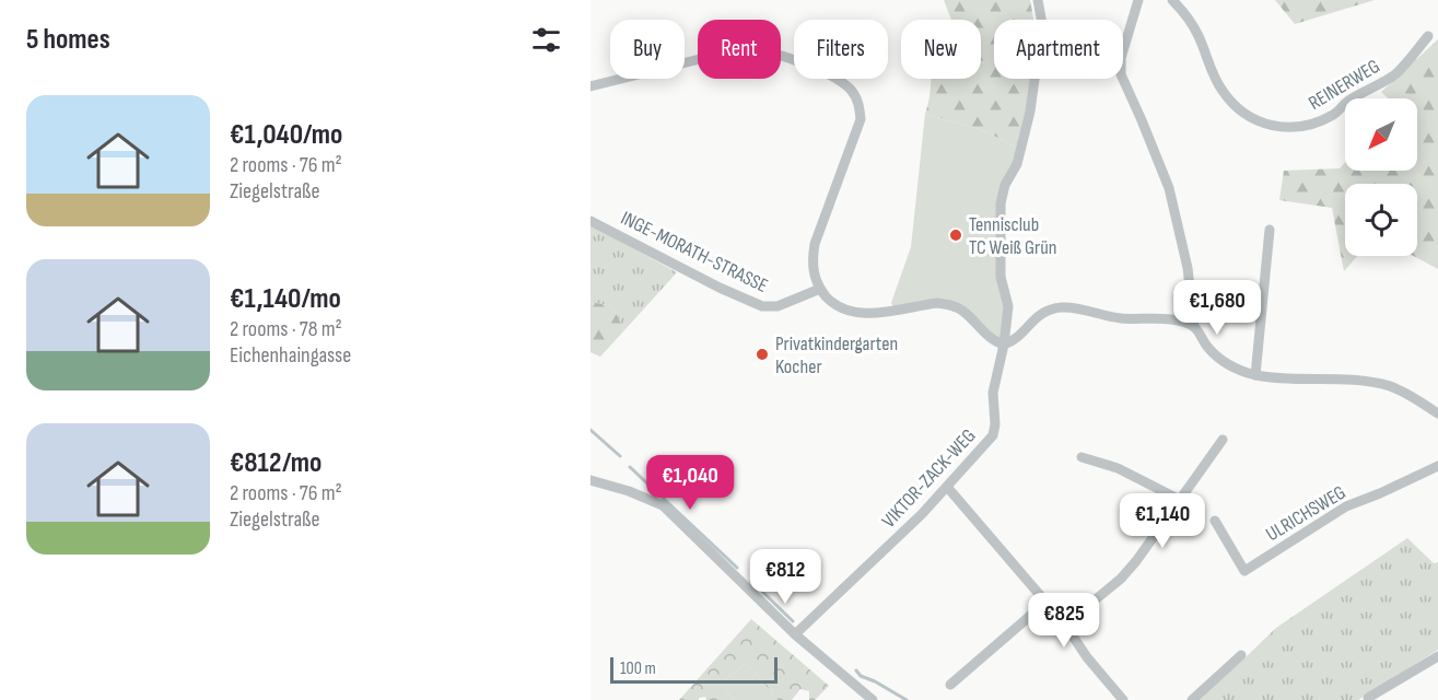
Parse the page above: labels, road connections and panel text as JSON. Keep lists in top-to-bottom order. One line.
{"streets":{"street":["REINERWEG","INGE-MORATH-STRASSE","VIKTOR-ZACK-WEG","ULRICHSWEG"]},"places":["Tennisclub TC Weiß Grün","Privatkindergarten Kocher"],"scale_bar":"100 m","north":"bottom left","page":{"heading":"5 homes","chip":["Buy","Rent","Filters","New","Apartment"],"list":[{"name":"€1,040/mo","note":"2 rooms · 76 m² · Ziegelstraße"},{"name":"€1,140/mo","note":"2 rooms · 78 m² · Eichenhaingasse"},{"name":"€812/mo","note":"2 rooms · 76 m² · Ziegelstraße"}],"price":["€1,680","€1,040","€1,140","€812","€825"],"scale":"100 m"}}
